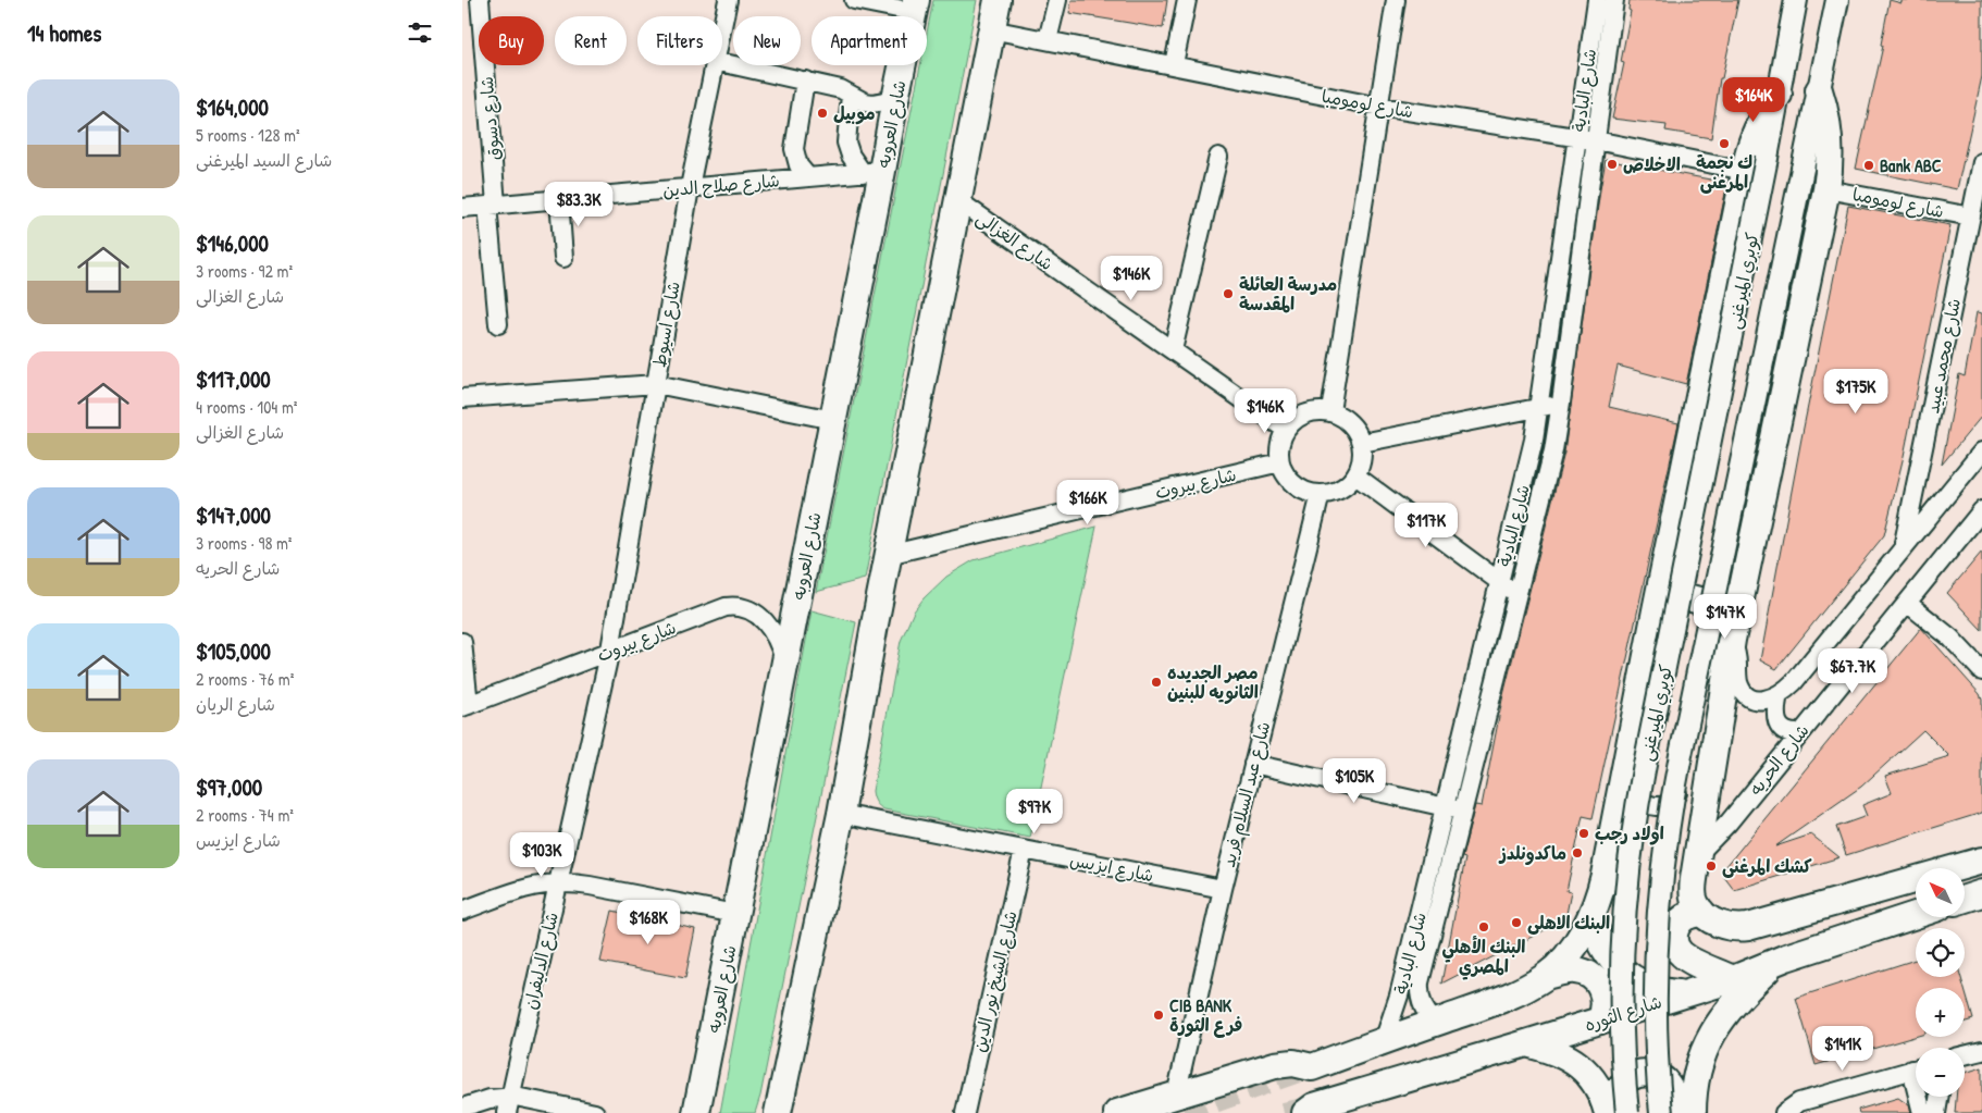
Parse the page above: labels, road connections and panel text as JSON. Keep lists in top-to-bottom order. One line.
{"streets":{"highway":["شارع العروبه","شارع الثوره"],"main road":["كوبري الميرغنى"],"street":["شارع البادية","شارع لومومبا","شارع دسوق","شارع صلاح الدين","شارع الغزالى","شارع اسيوط","شارع محمد عبيد","شارع بيروت","شارع الحريه","شارع عبد السلام فريد","شارع ايزيس","شارع الدليفران","شارع الشيخ نور الدين"]},"crossings":[["شارع البادية","شارع لومومبا"],["شارع لومومبا","كوبري الميرغنى"],["شارع لومومبا","شارع محمد عبيد"],["شارع دسوق","شارع صلاح الدين"],["شارع العروبه","شارع صلاح الدين"],["شارع العروبه","شارع بيروت"],["شارع صلاح الدين","شارع اسيوط"],["شارع الغزالى","شارع بيروت"],["شارع الغزالى","شارع عبد السلام فريد"],["شارع اسيوط","شارع بيروت"],["شارع اسيوط","شارع الدليفران"],["شارع بيروت","شارع عبد السلام فريد"],["شارع بيروت","شارع الدليفران"],["شارع عبد السلام فريد","شارع ايزيس"],["شارع ايزيس","شارع الشيخ نور الدين"]],"places":["موبيل","ك نجمة المرغنى","الاخلاص","Bank ABC","مدرسة العائلة المقدسة","مصر الجديده الثانويه للبنين","اولاد رجب","ماكدونلدز","كشك المرغنى","البنك الاهلى","البنك الأهلي المصري","CIB BANK فرع الثورة"],"north":"top left","page":{"heading":"14 homes","chip":["Buy","Rent","Filters","New","Apartment"],"list":[{"name":"$164,000","note":"5 rooms · 128 m² · شارع السيد الميرغنى"},{"name":"$146,000","note":"3 rooms · 92 m² · شارع الغزالى"},{"name":"$117,000","note":"4 rooms · 104 m² · شارع الغزالى"},{"name":"$147,000","note":"3 rooms · 98 m² · شارع الحريه"},{"name":"$105,000","note":"2 rooms · 76 m² · شارع الريان"},{"name":"$97,000","note":"2 rooms · 74 m² · شارع ايزيس"}],"price":["$164K","$83.3K","$146K","$175K","$146K","$166K","$117K","$147K","$67.7K","$105K","$97K","$103K","$168K","$141K"],"map_buttons":["+","−"]}}
